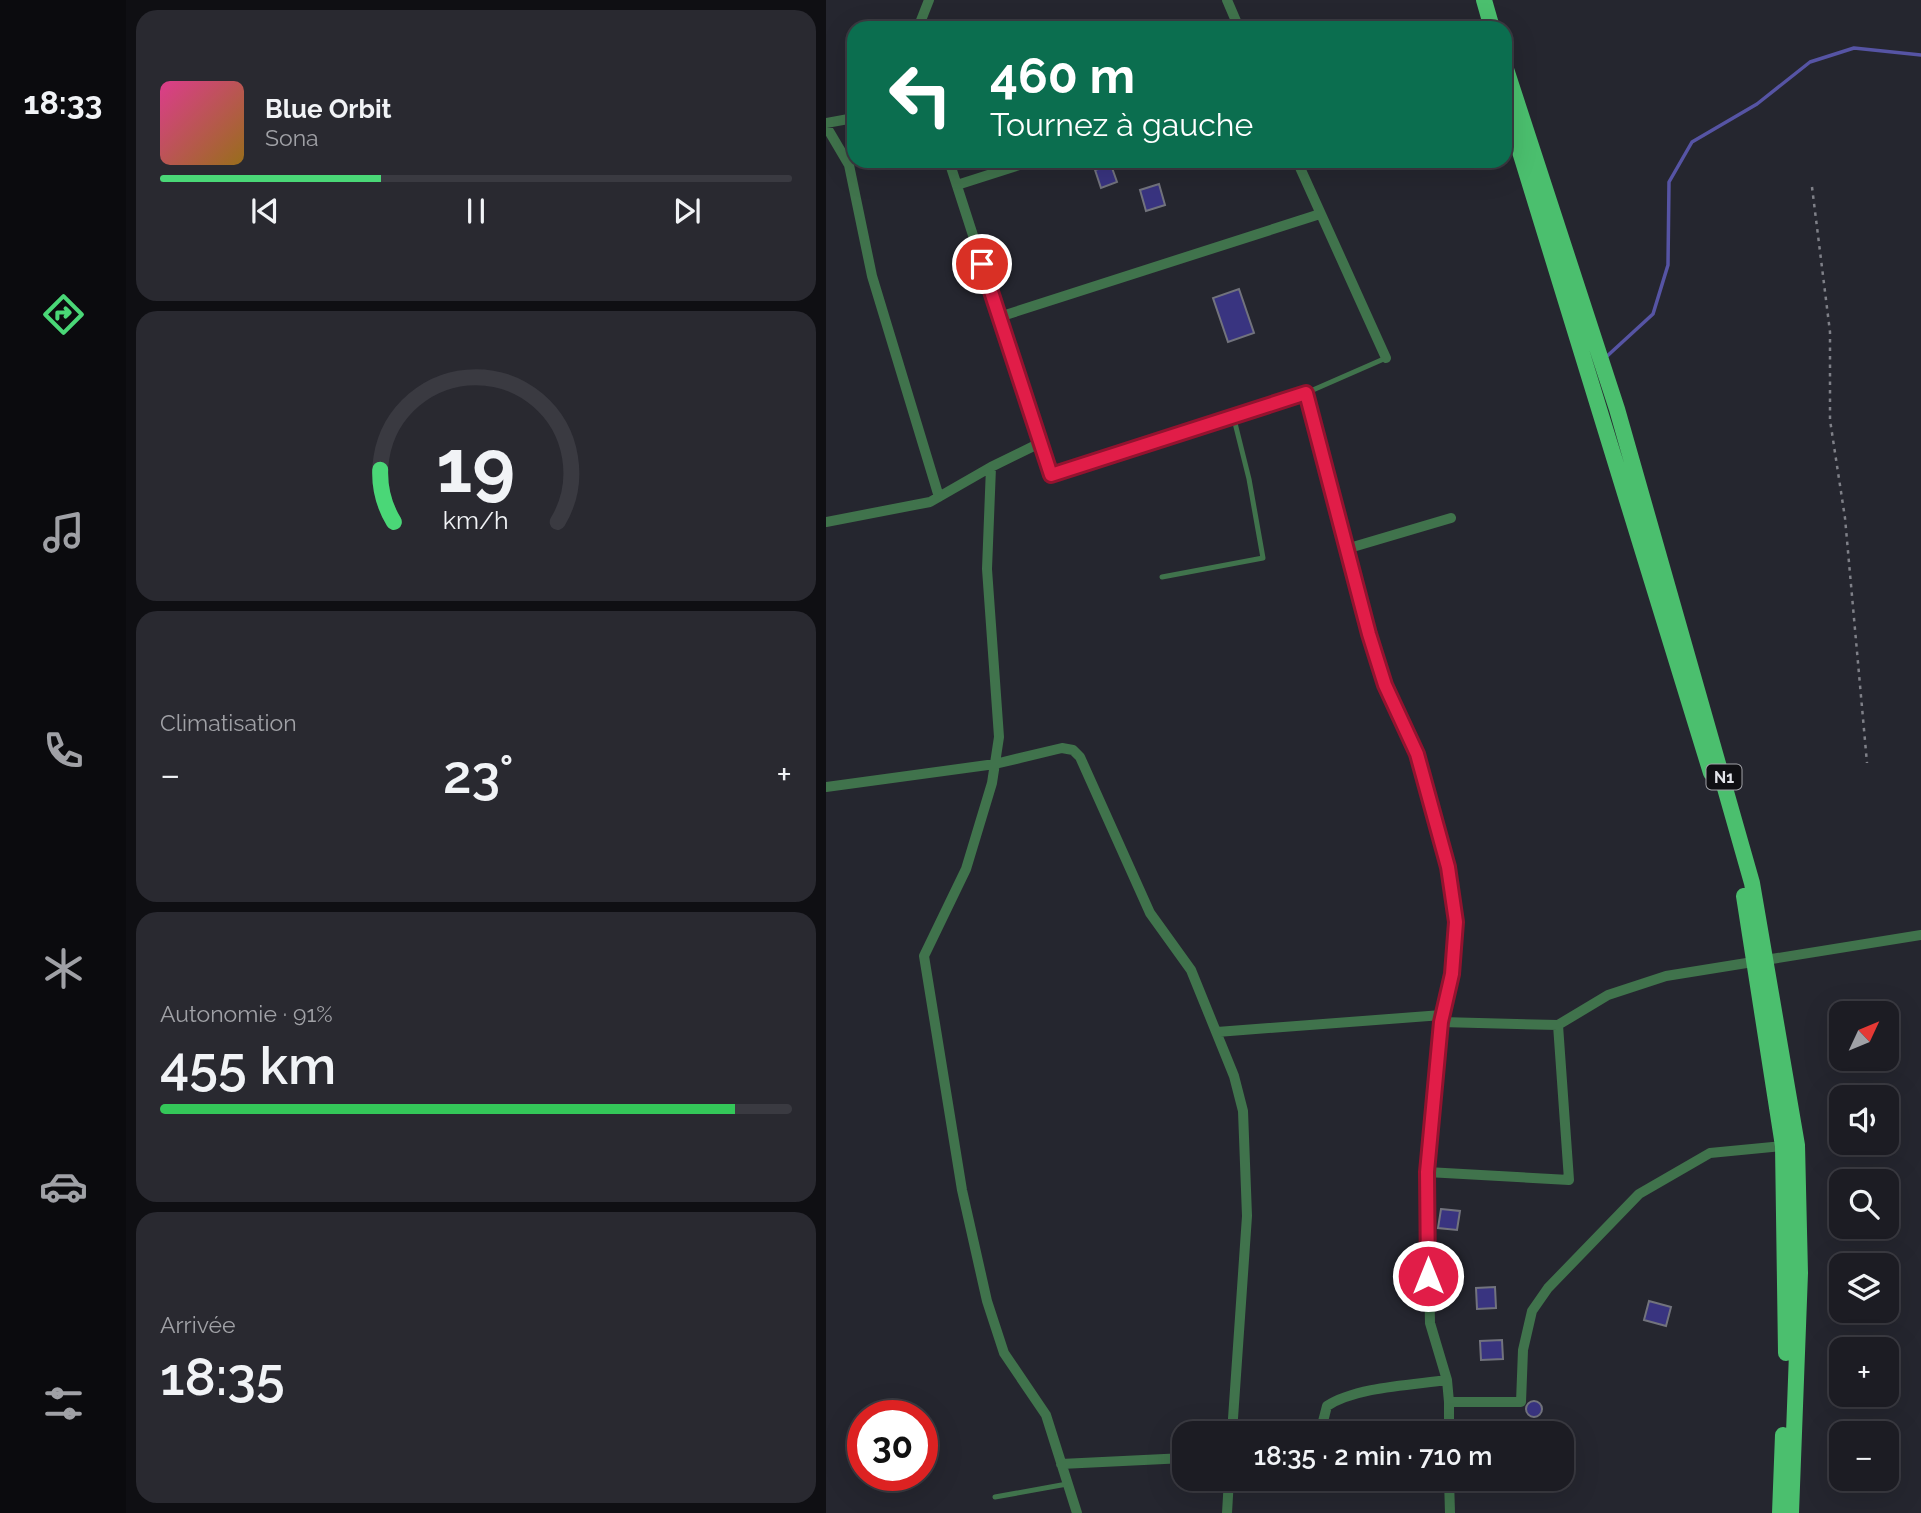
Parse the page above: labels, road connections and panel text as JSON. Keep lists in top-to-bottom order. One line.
{"streets":{"main road":["N1"]},"north":"top right","page":{"tabs":"18:33","turn":["460 m","Tournez à gauche"],"song":["Blue Orbit","Sona"],"tile":["Climatisation",["Autonomie · 91%","455 km"],["Arrivée","18:35"]],"heat":["−","23°","+"],"map_buttons":["+","−"],"limit":"30","trip":"18:35 · 2 min · 710 m","gauge":["19","km/h"]}}
